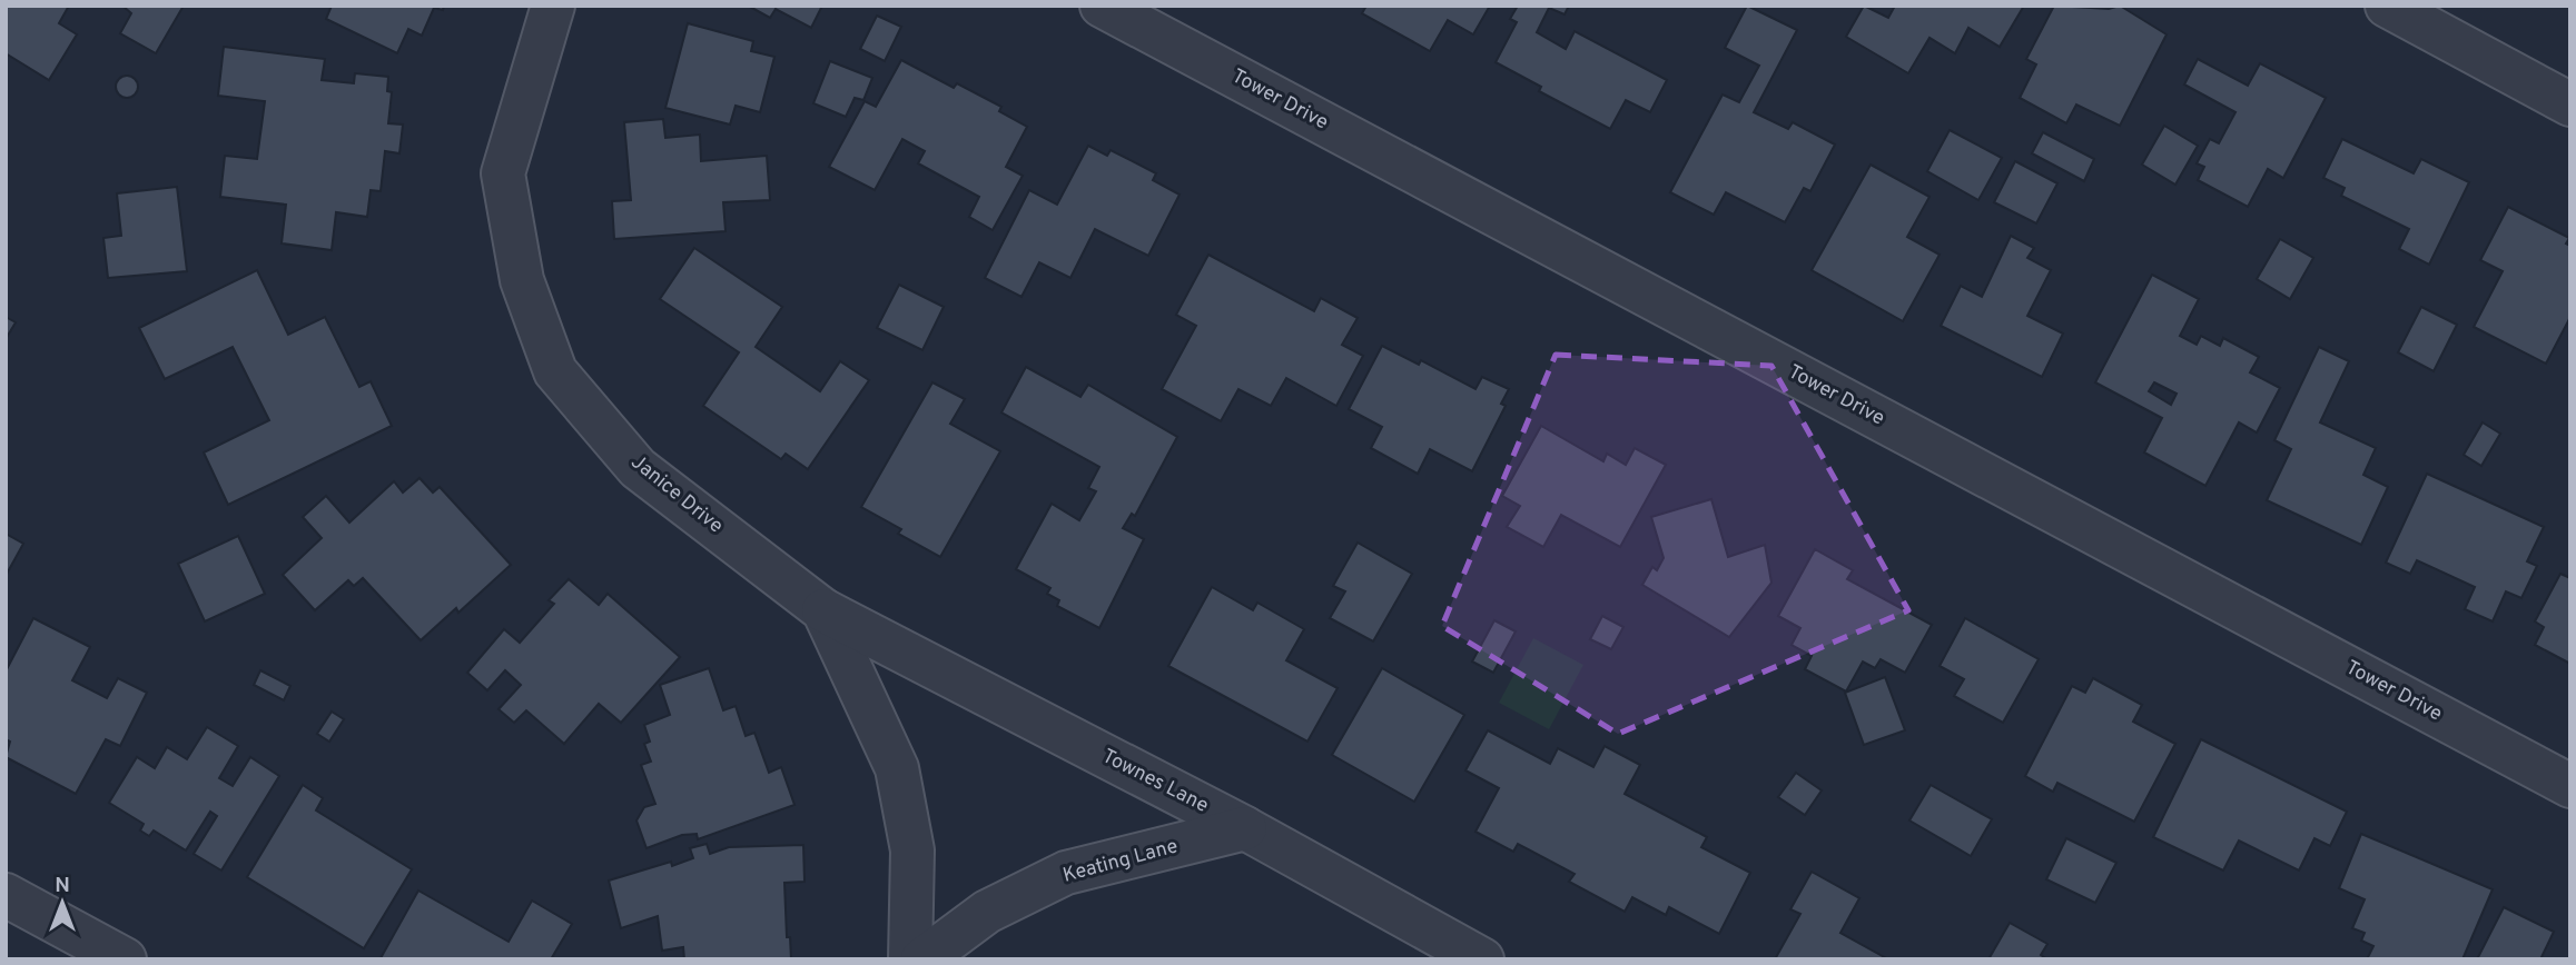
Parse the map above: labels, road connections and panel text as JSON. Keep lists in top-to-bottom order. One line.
{"streets":{"street":["Tower Drive","Janice Drive","Townes Lane","Keating Lane"]},"crossings":[["Janice Drive","Townes Lane"],["Townes Lane","Keating Lane"]],"north":"top"}
